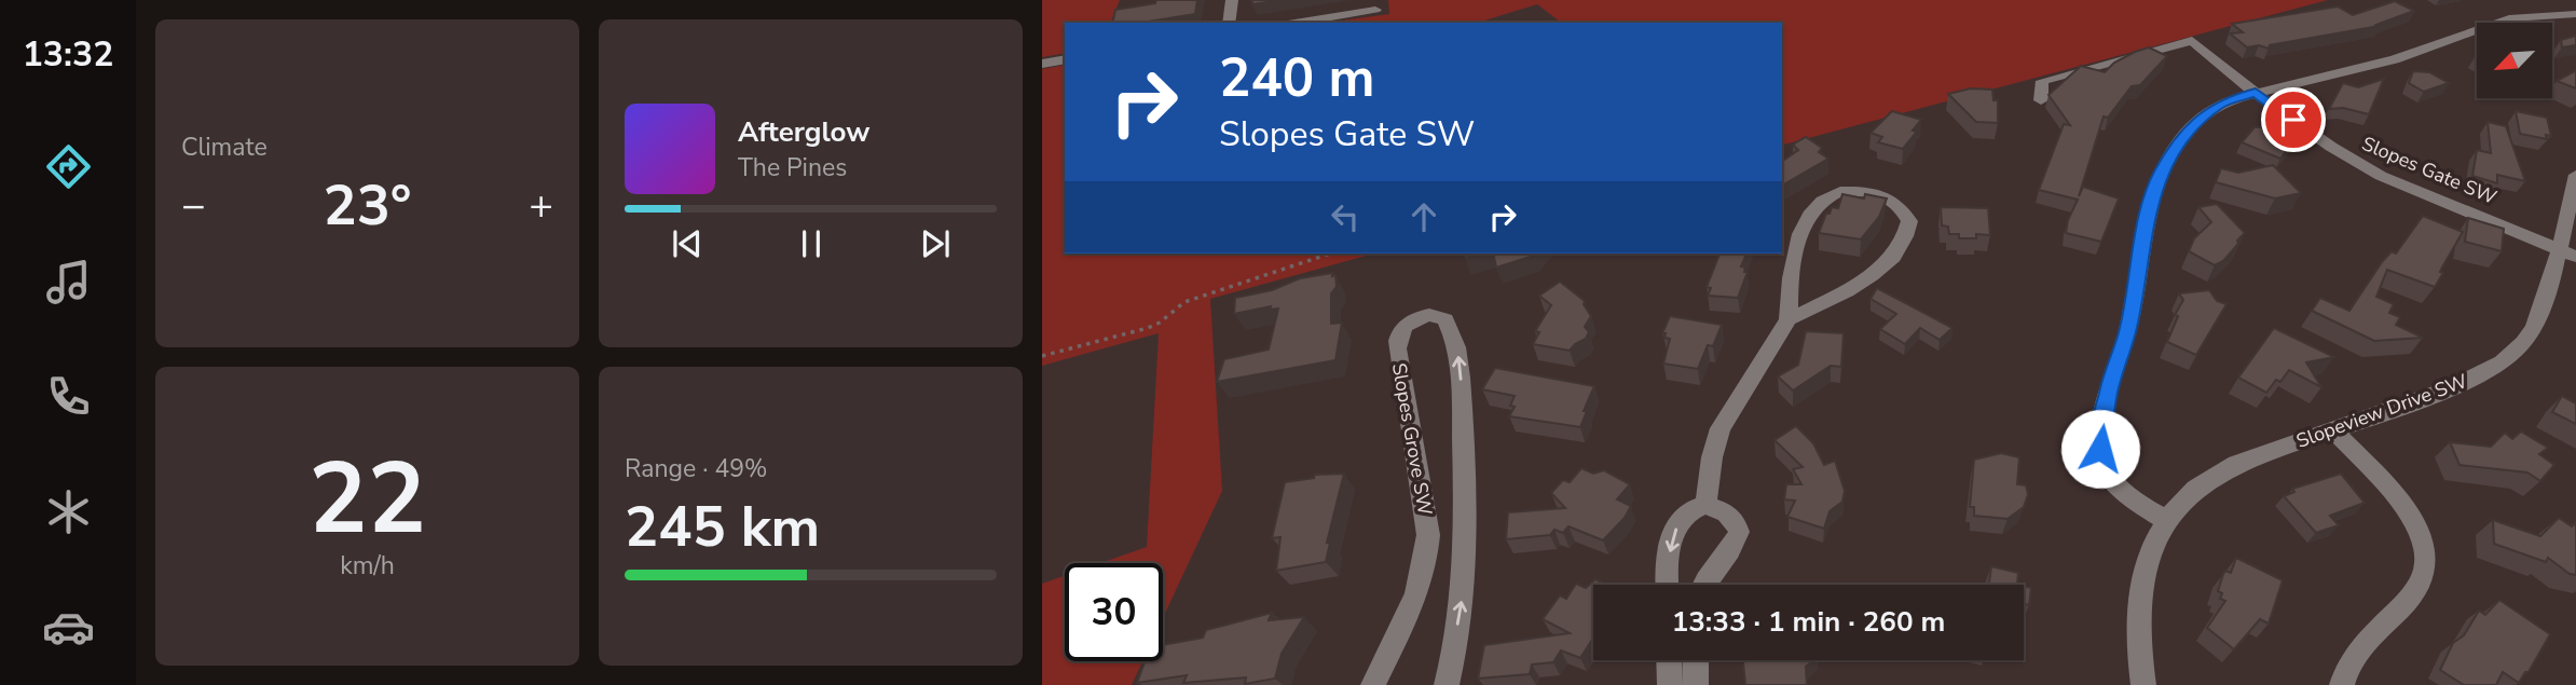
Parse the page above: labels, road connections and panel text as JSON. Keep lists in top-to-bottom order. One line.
{"streets":{"street":["Slopes Gate SW","Slopeview Drive SW","Slopes Grove SW"]},"crossings":[["Slopes Gate SW","Slopeview Drive SW"]],"north":"bottom left","page":{"tabs":"13:32","tile":["Climate",["22","km/h"],["Range · 49%","245 km"]],"turn":["240 m","Slopes Gate SW"],"song":["Afterglow","The Pines"],"heat":["−","23°","+"],"limit":"30","trip":"13:33 · 1 min · 260 m"}}
